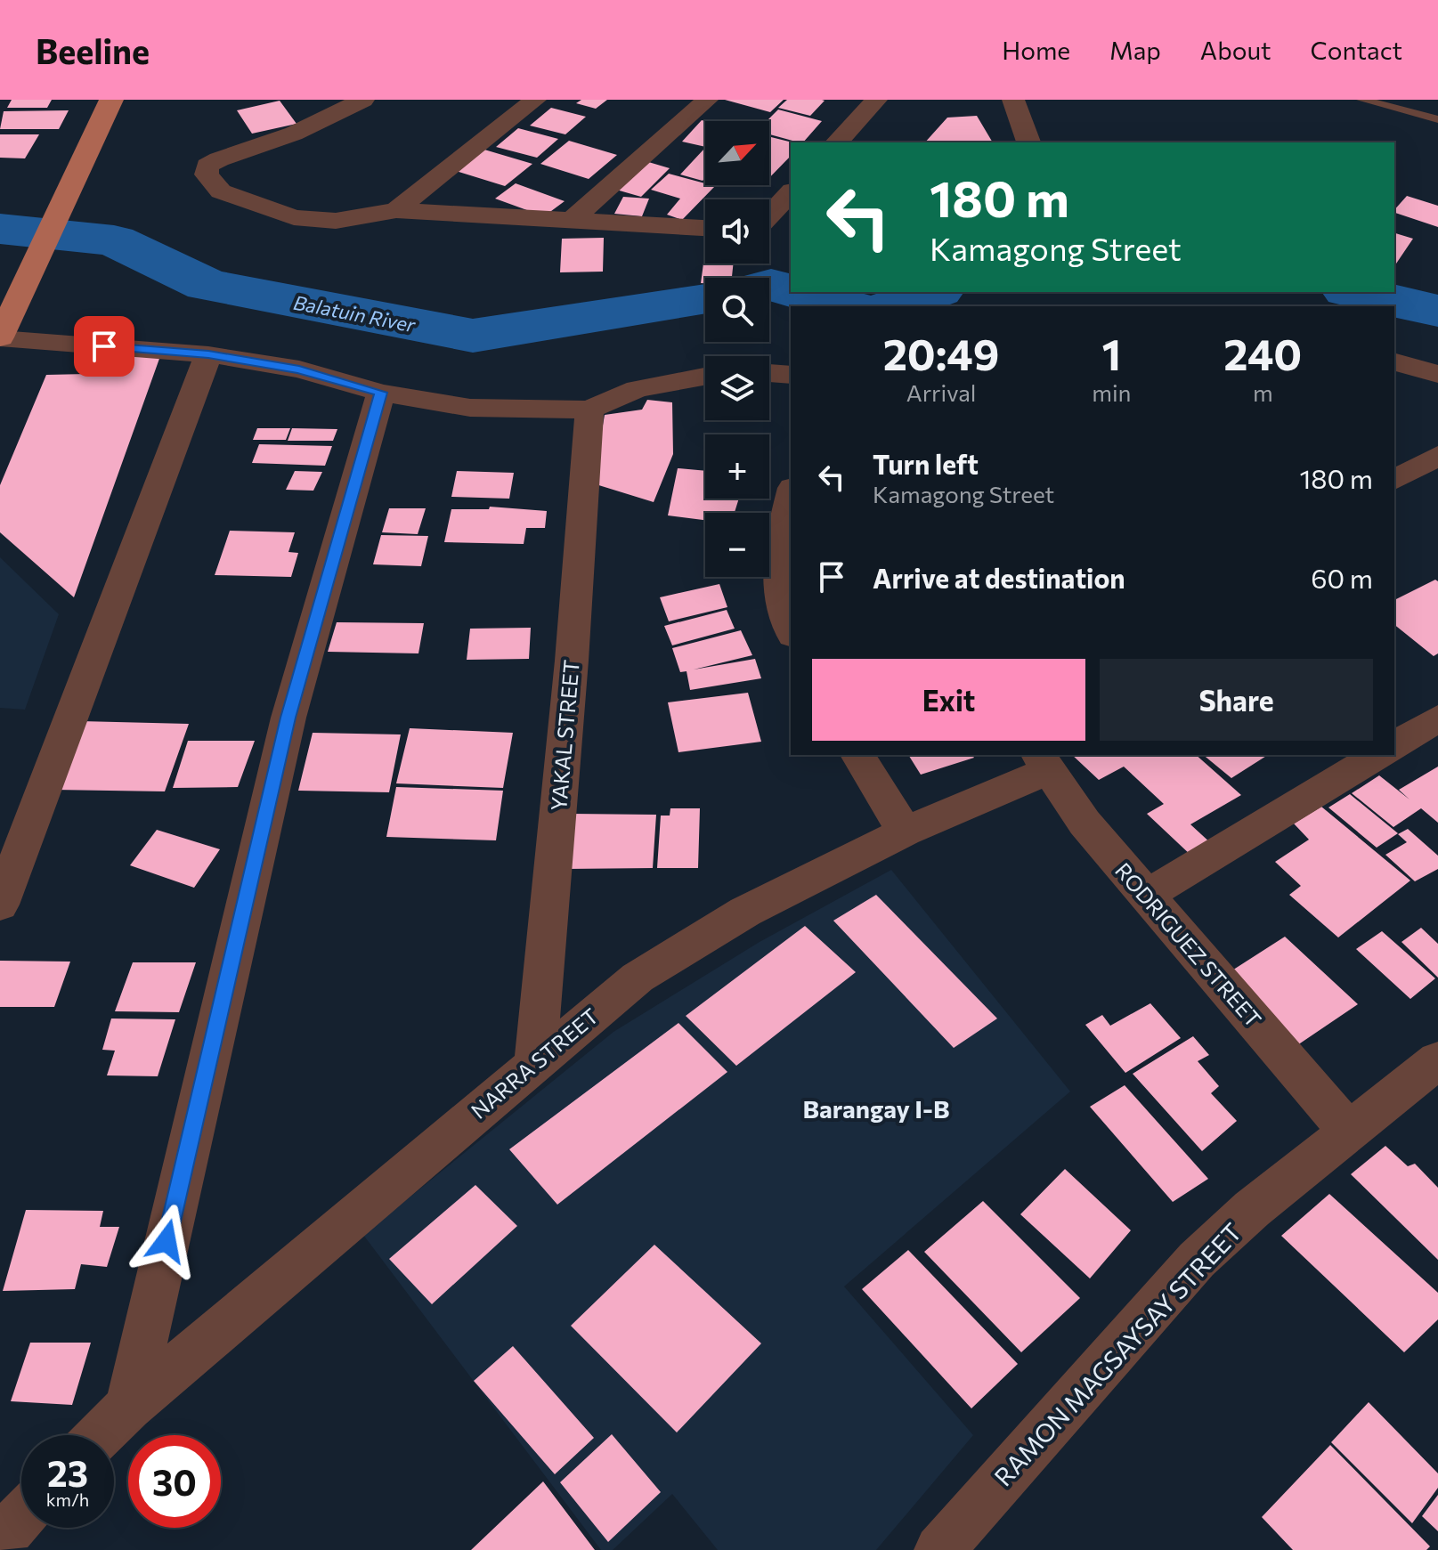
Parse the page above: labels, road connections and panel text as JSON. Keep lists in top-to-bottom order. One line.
{"streets":{"street":["YAKAL STREET","RODRIGUEZ STREET","NARRA STREET","RAMON MAGSAYSAY STREET"]},"crossings":[["YAKAL STREET","NARRA STREET"],["RODRIGUEZ STREET","NARRA STREET"],["RODRIGUEZ STREET","RAMON MAGSAYSAY STREET"]],"districts":["Barangay I-B"],"water":["Balatuin River"],"north":"top right","page":{"header":"Beeline","nav":["Home","Map","About","Contact"],"map_buttons":["+","−"],"turn":["180 m","Kamagong Street"],"eta":["20:49","Arrival","1","min","240","m"],"list":[{"name":"Turn left","note":"Kamagong Street","value":"180 m"},{"name":"Arrive at destination","value":"60 m"}],"buttons":["Exit","Share"],"speed":"23 km/h","limit":"30"}}
